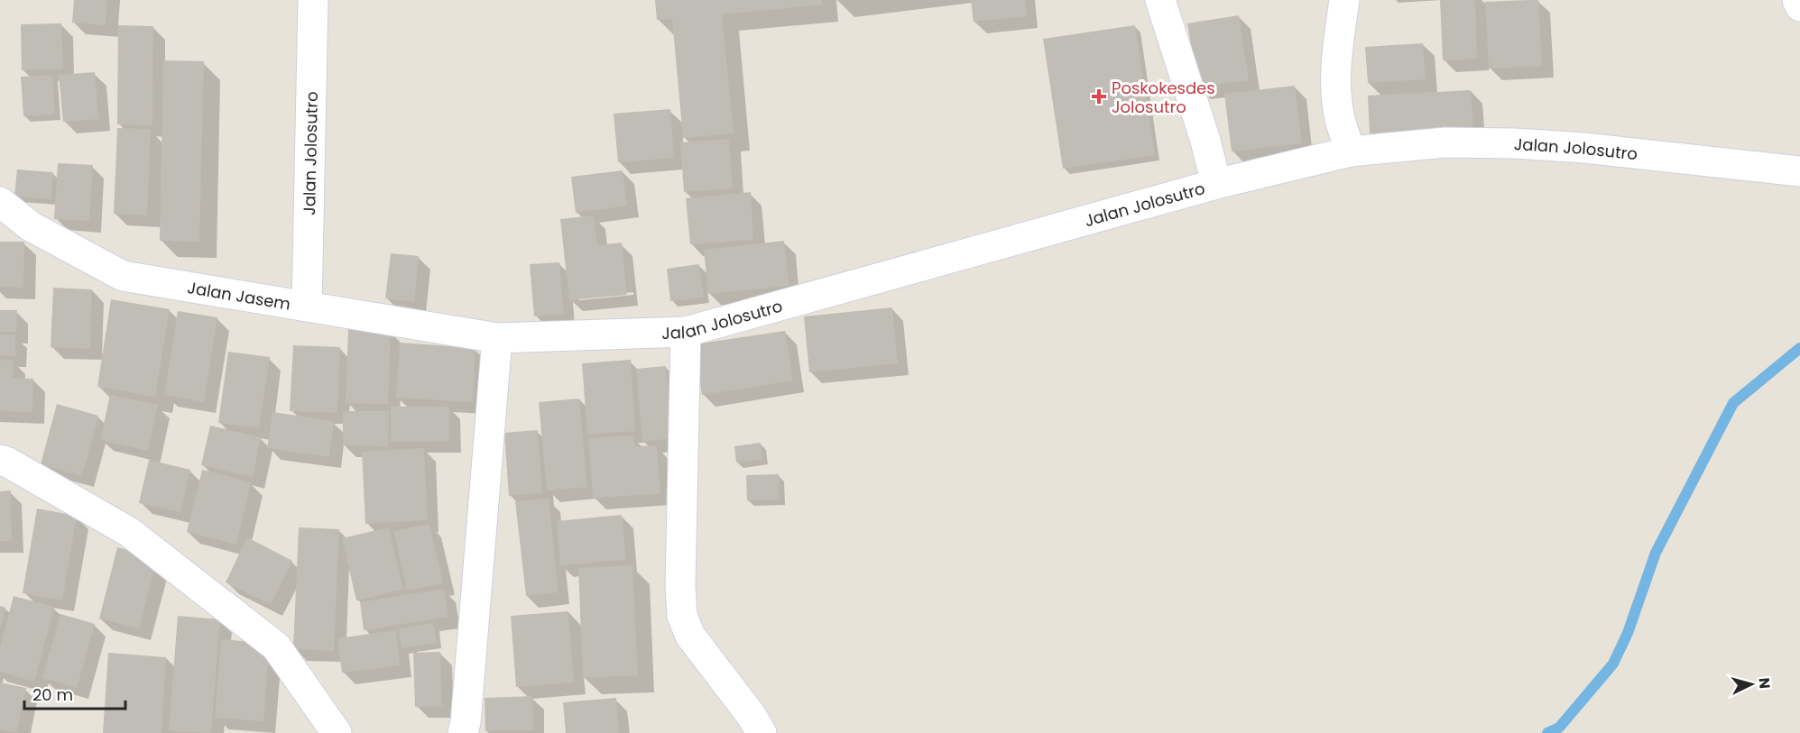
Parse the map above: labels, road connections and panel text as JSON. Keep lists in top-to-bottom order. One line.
{"streets":{"street":["Jalan Jolosutro","Jalan Jasem"]},"crossings":[["Jalan Jolosutro","Jalan Jasem"]],"places":{"health":["Poskokesdes Jolosutro"]},"scale_bar":"20 m","north":"right"}
